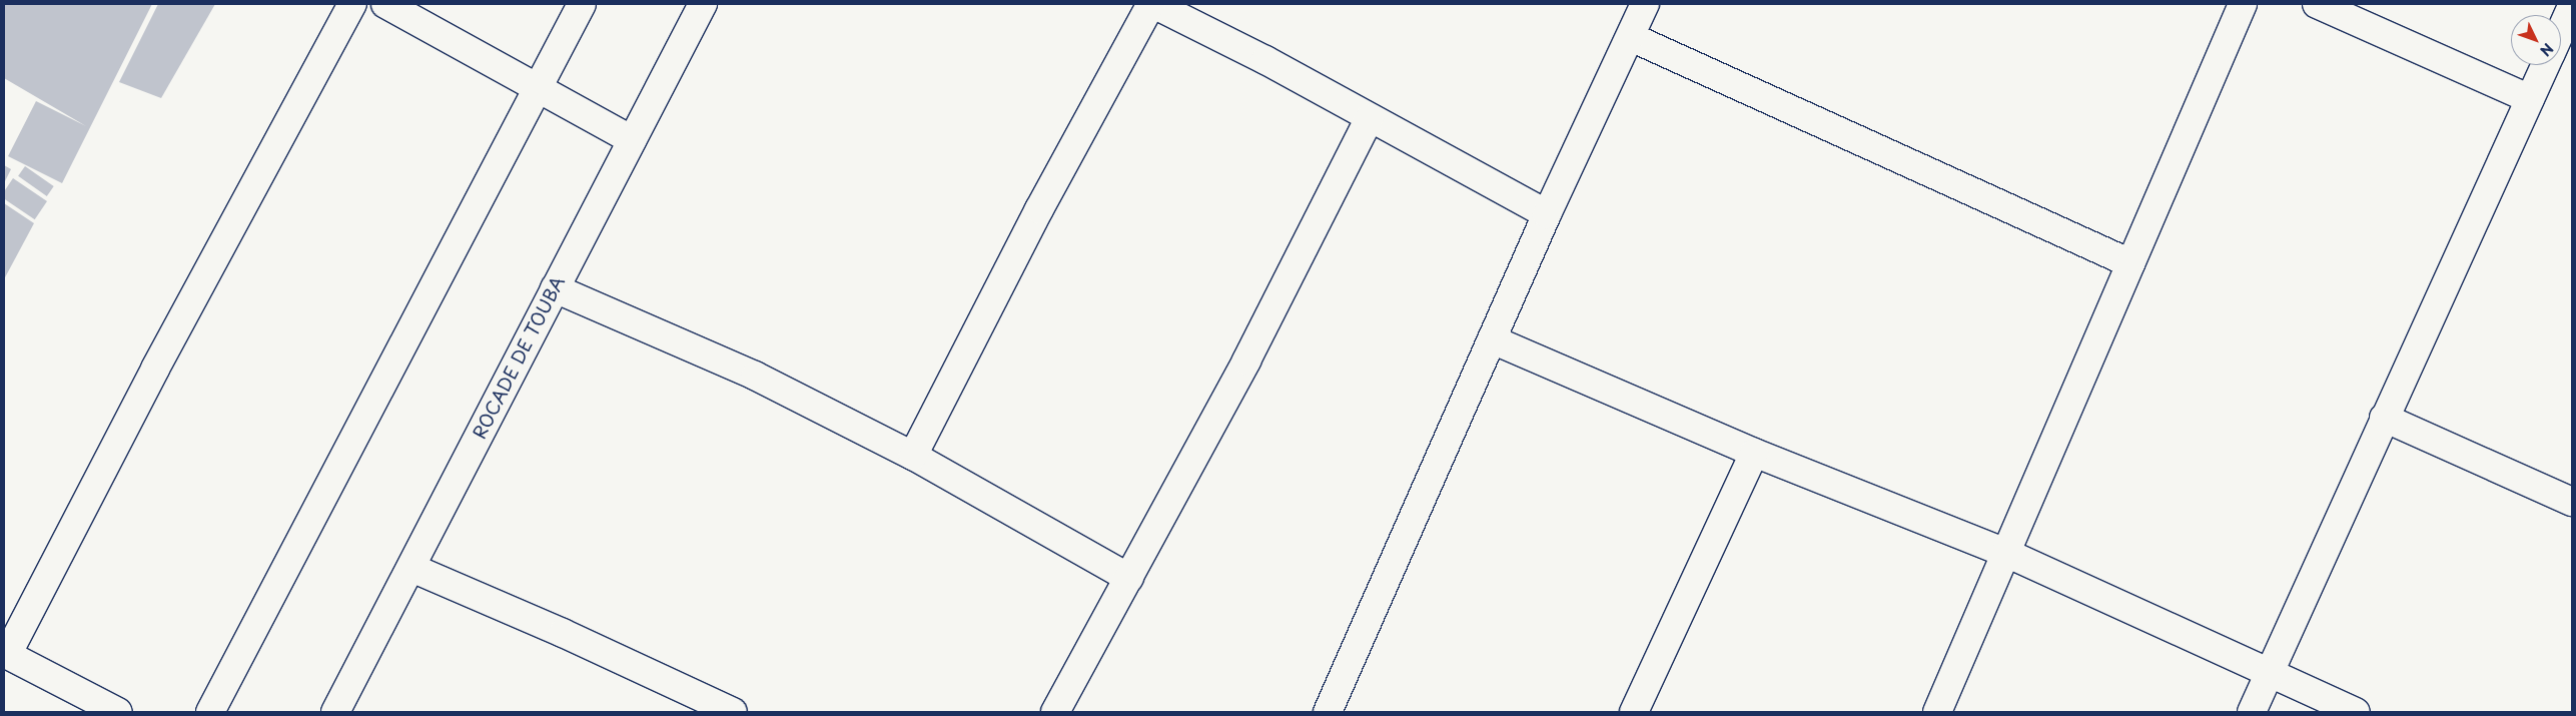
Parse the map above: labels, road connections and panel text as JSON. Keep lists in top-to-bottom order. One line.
{"streets":{"street":["ROCADE DE TOUBA"]},"north":"bottom right"}
